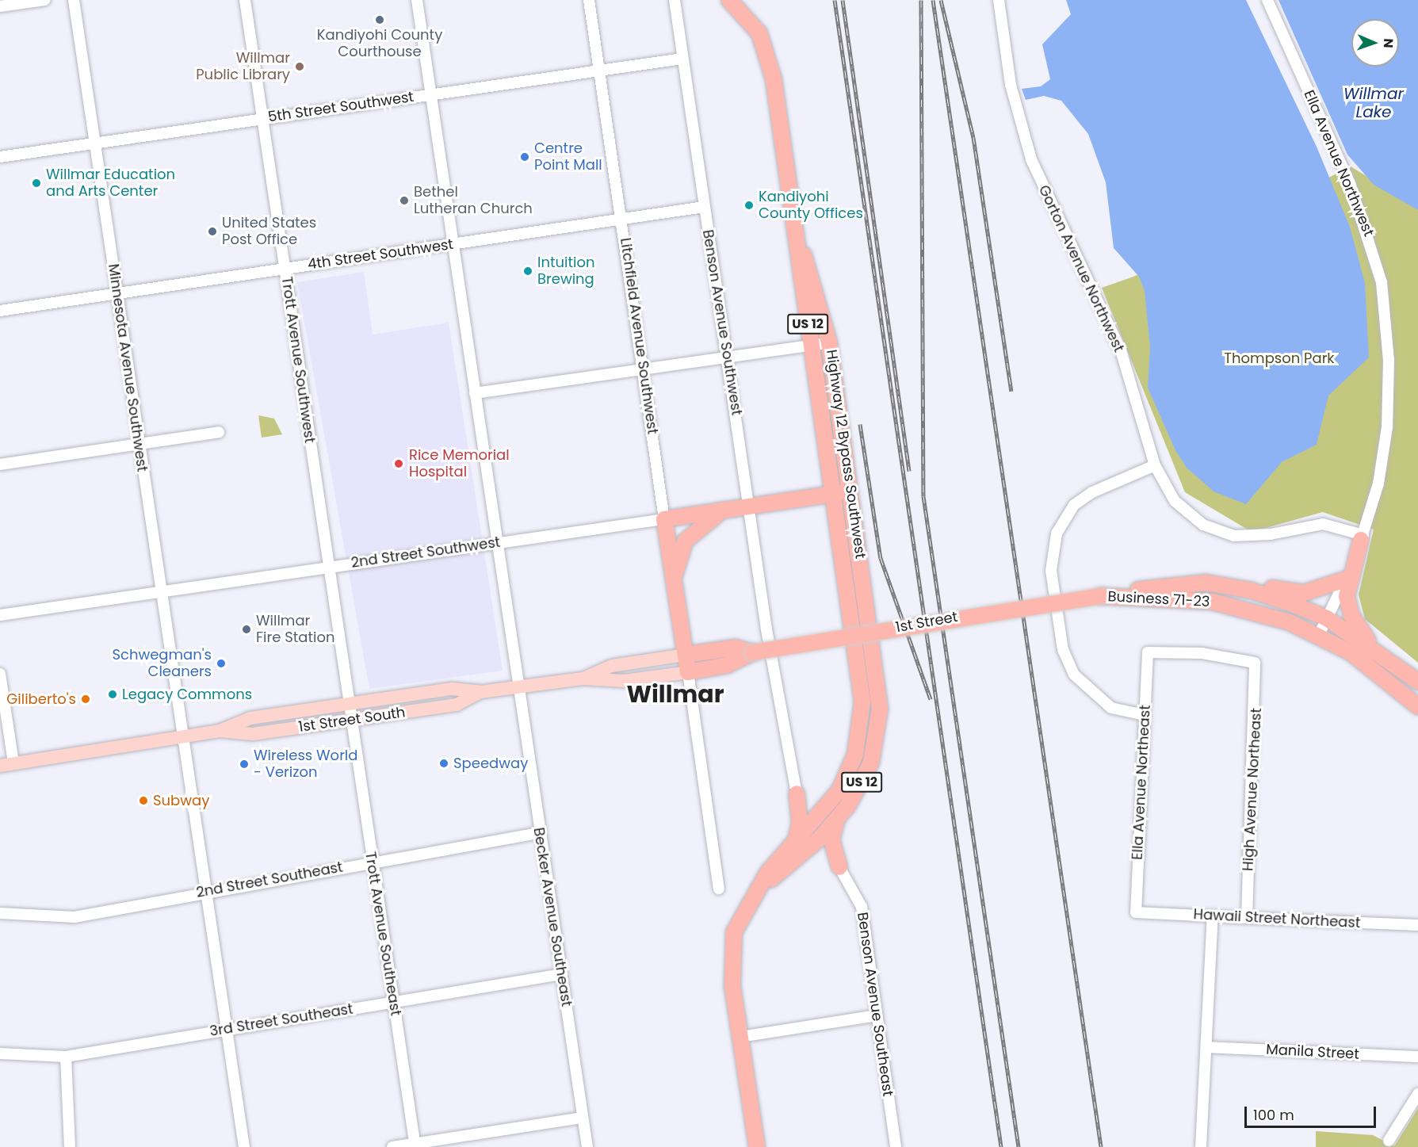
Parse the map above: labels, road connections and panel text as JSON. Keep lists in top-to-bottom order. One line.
{"streets":{"highway":["US 12","Litchfield Avenue Southwest","Highway 12 Bypass Southwest","2nd Street Southwest","Business 71-23","1st Street"],"main road":["1st Street South"],"street":["5th Street Southwest","Ella Avenue Northwest","4th Street Southwest","Gorton Avenue Northwest","Benson Avenue Southwest","Trott Avenue Southwest","Minnesota Avenue Southwest","Ella Avenue Northeast","High Avenue Northeast","2nd Street Southeast","Becker Avenue Southeast","Hawaii Street Northeast","Trott Avenue Southeast","Benson Avenue Southeast","3rd Street Southeast","Manila Street"]},"crossings":[["5th Street Southwest","Benson Avenue Southwest"],["5th Street Southwest","Litchfield Avenue Southwest"],["5th Street Southwest","Trott Avenue Southwest"],["5th Street Southwest","Minnesota Avenue Southwest"],["5th Street Southwest","Becker Avenue Southeast"],["Ella Avenue Northwest","Gorton Avenue Northwest"],["Ella Avenue Northwest","Business 71-23"],["4th Street Southwest","Benson Avenue Southwest"],["4th Street Southwest","Litchfield Avenue Southwest"],["4th Street Southwest","Trott Avenue Southwest"],["4th Street Southwest","Minnesota Avenue Southwest"],["4th Street Southwest","Becker Avenue Southeast"],["Benson Avenue Southwest","2nd Street Southwest"],["US 12","Highway 12 Bypass Southwest"],["Litchfield Avenue Southwest","2nd Street Southwest"],["Litchfield Avenue Southwest","1st Street"],["Litchfield Avenue Southwest","1st Street South"],["Trott Avenue Southwest","2nd Street Southwest"],["Trott Avenue Southwest","1st Street South"],["Trott Avenue Southwest","Trott Avenue Southeast"],["Minnesota Avenue Southwest","2nd Street Southwest"],["Minnesota Avenue Southwest","1st Street South"],["Minnesota Avenue Southwest","2nd Street Southeast"],["Minnesota Avenue Southwest","3rd Street Southeast"],["Highway 12 Bypass Southwest","2nd Street Southwest"],["2nd Street Southwest","Becker Avenue Southeast"],["Business 71-23","1st Street"],["1st Street","1st Street South"],["1st Street South","Becker Avenue Southeast"],["1st Street South","Trott Avenue Southeast"],["Ella Avenue Northeast","High Avenue Northeast"],["Ella Avenue Northeast","Hawaii Street Northeast"],["High Avenue Northeast","Hawaii Street Northeast"],["2nd Street Southeast","Becker Avenue Southeast"],["2nd Street Southeast","Trott Avenue Southeast"],["Becker Avenue Southeast","3rd Street Southeast"],["Trott Avenue Southeast","3rd Street Southeast"]],"districts":["Willmar"],"water":["Willmar Lake"],"parks":["Thompson Park"],"places":["Kandiyohi County Courthouse","Willmar Public Library","Centre Point Mall","Willmar Education and Arts Center","Bethel Lutheran Church","Kandiyohi County Offices","United States Post Office","Intuition Brewing","Rice Memorial Hospital","Willmar Fire Station","Schwegman's Cleaners","Legacy Commons","Giliberto's","Speedway","Wireless World - Verizon","Subway"],"scale_bar":"100 m","north":"right"}
